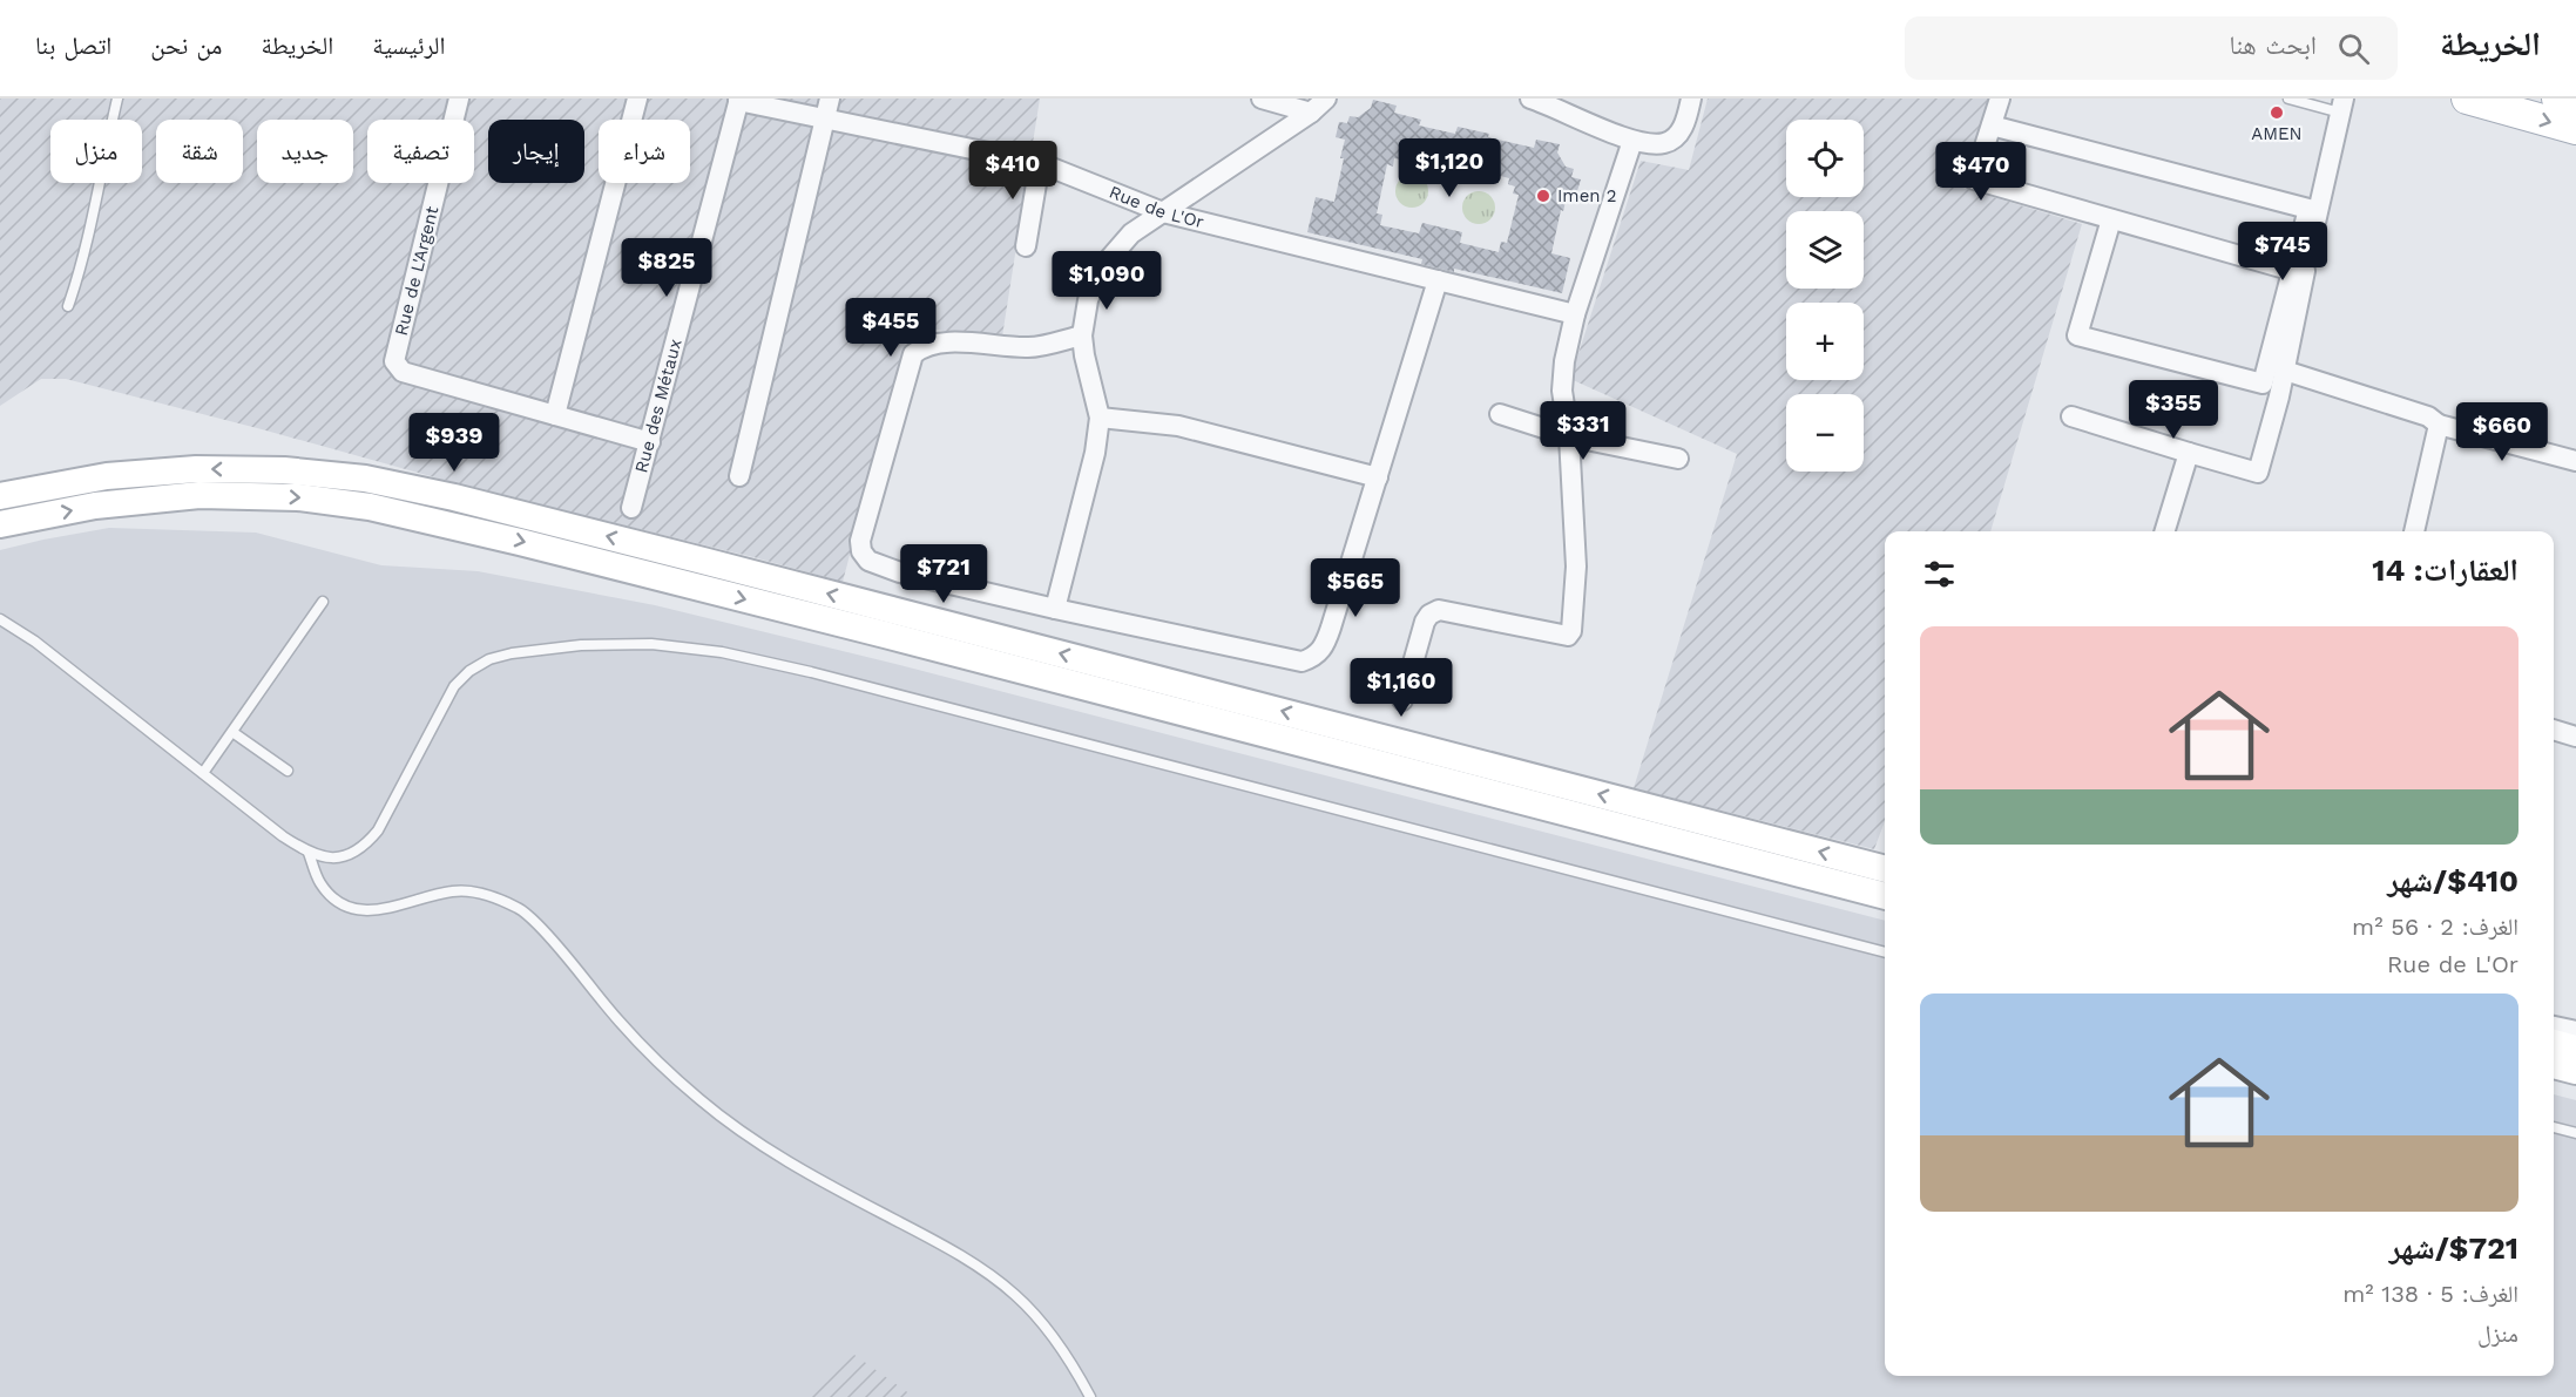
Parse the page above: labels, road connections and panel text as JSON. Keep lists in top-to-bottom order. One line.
{"streets":{"street":["Rue de L'Or","Rue de L'Argent","Rue des Métaux"]},"crossings":[["Rue de L'Or","Rue des Métaux"]],"places":["AMEN","Imen 2"],"page":{"header":"الخريطة","search":"ابحث هنا","nav":["الرئيسية","الخريطة","من نحن","اتصل بنا"],"map_buttons":["+","−"],"chip":["شراء","إيجار","تصفية","جديد","شقة","منزل"],"price":["$1,120","$410","$470","$745","$825","$1,090","$455","$355","$331","$660","$939","$721","$565","$1,160"],"heading":"العقارات: 14","list":[{"name":"$410/شهر","note":"الغرف: 2 · 56 m² · Rue de L'Or"},{"name":"$721/شهر","note":"الغرف: 5 · 138 m² · منزل"}]}}
